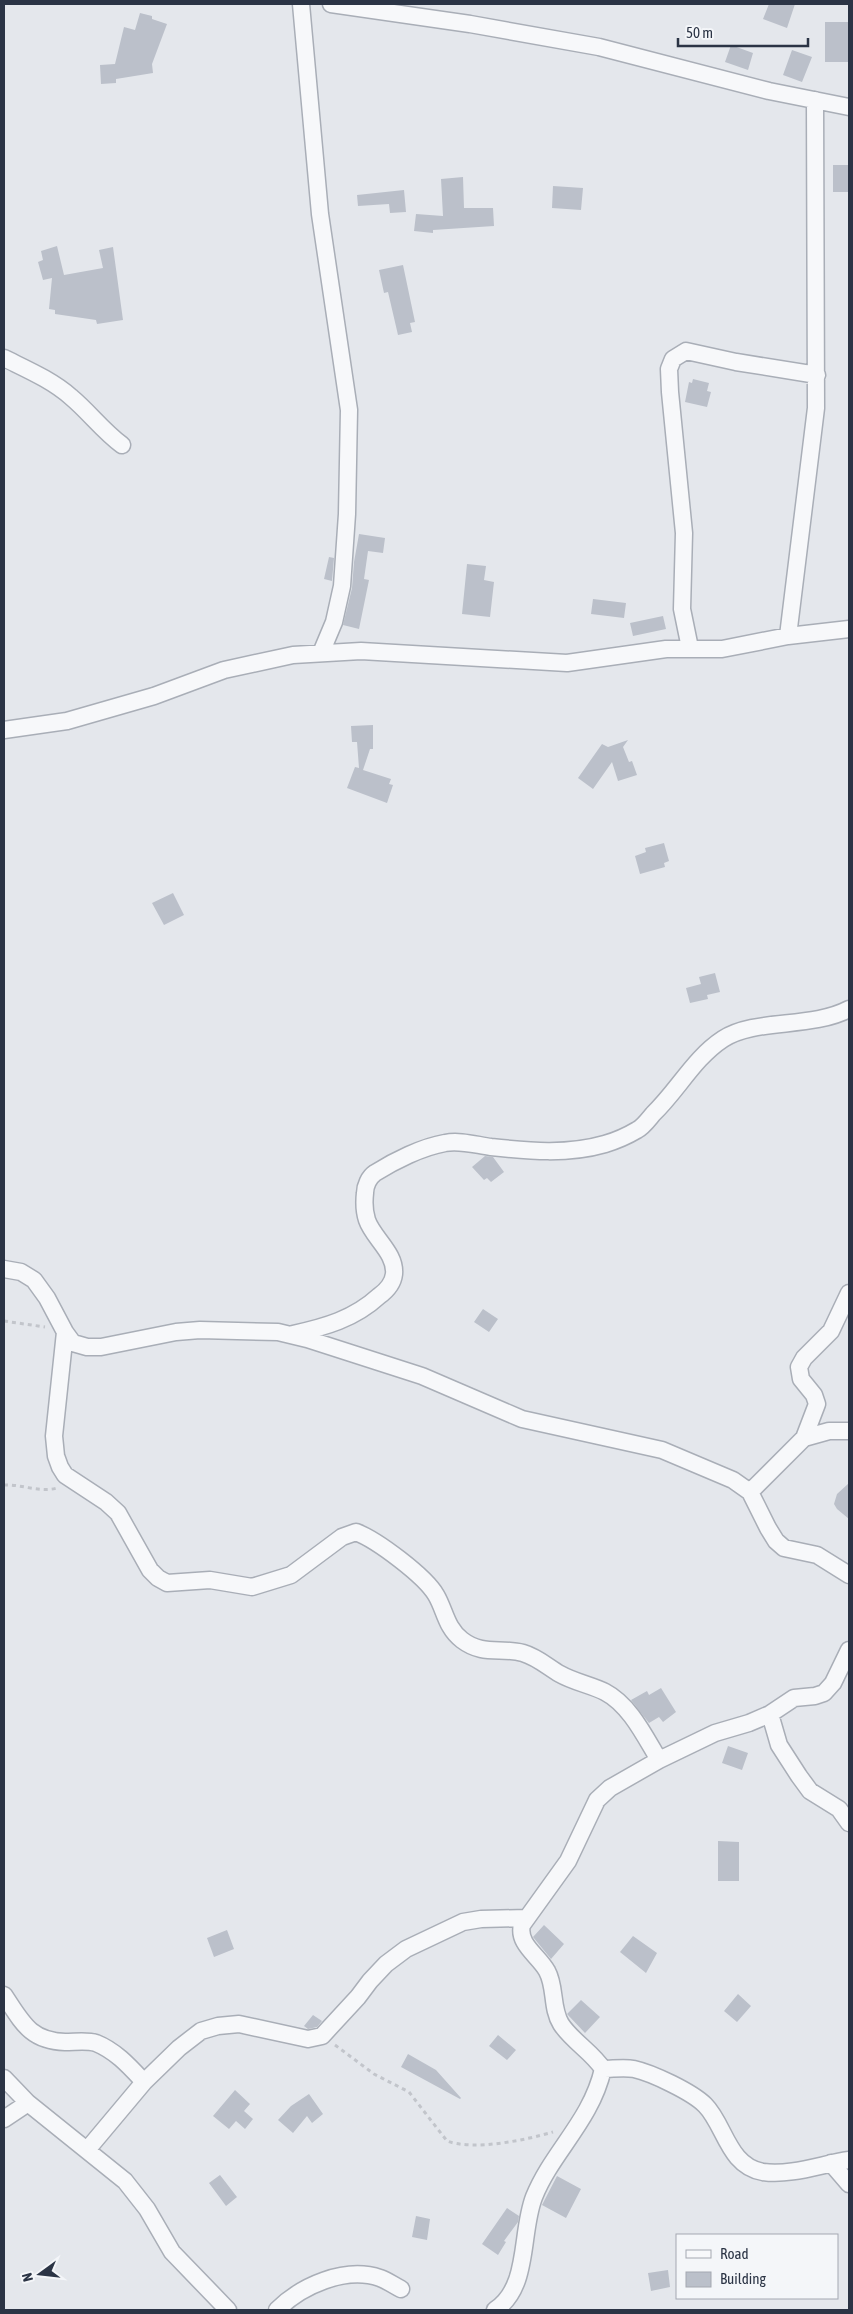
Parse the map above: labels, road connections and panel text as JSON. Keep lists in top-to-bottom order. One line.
{"legend":["Road","Building"],"scale_bar":"50 m","north":"left"}
